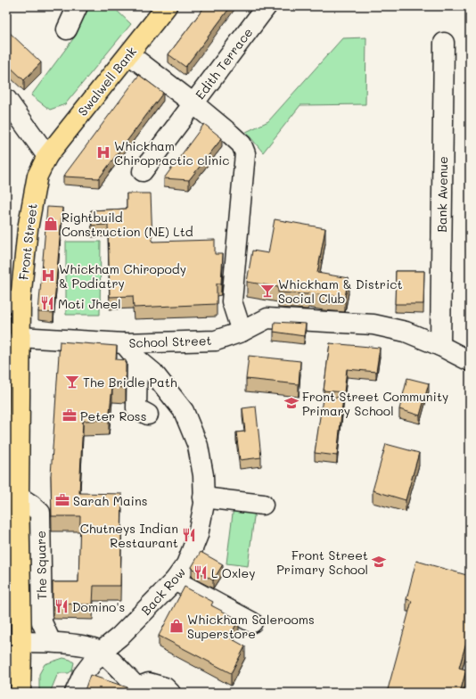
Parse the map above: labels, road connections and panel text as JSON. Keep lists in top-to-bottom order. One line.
{"streets":{"main road":["Swalwell Bank","Front Street"],"street":["Edith Terrace","Bank Avenue","School Street","The Square","Back Row"]},"crossings":[["Swalwell Bank","Front Street"],["Bank Avenue","School Street"],["Front Street","School Street"],["Front Street","The Square"],["School Street","Back Row"]],"places":{"hospital":["Whickham Chiropractic clinic","Whickham Chiropody & Podiatry"],"shop":["Rightbuild Construction (NE) Ltd","Whickham Salerooms Superstore"],"bar":["Whickham & District Social Club","The Bridle Path"],"restaurant":["Moti Jheel","Chutneys Indian Restaurant","L Oxley","Domino's"],"school or university":["Front Street Community Primary School","Front Street Primary School"],"office":["Peter Ross","Sarah Mains"]}}
